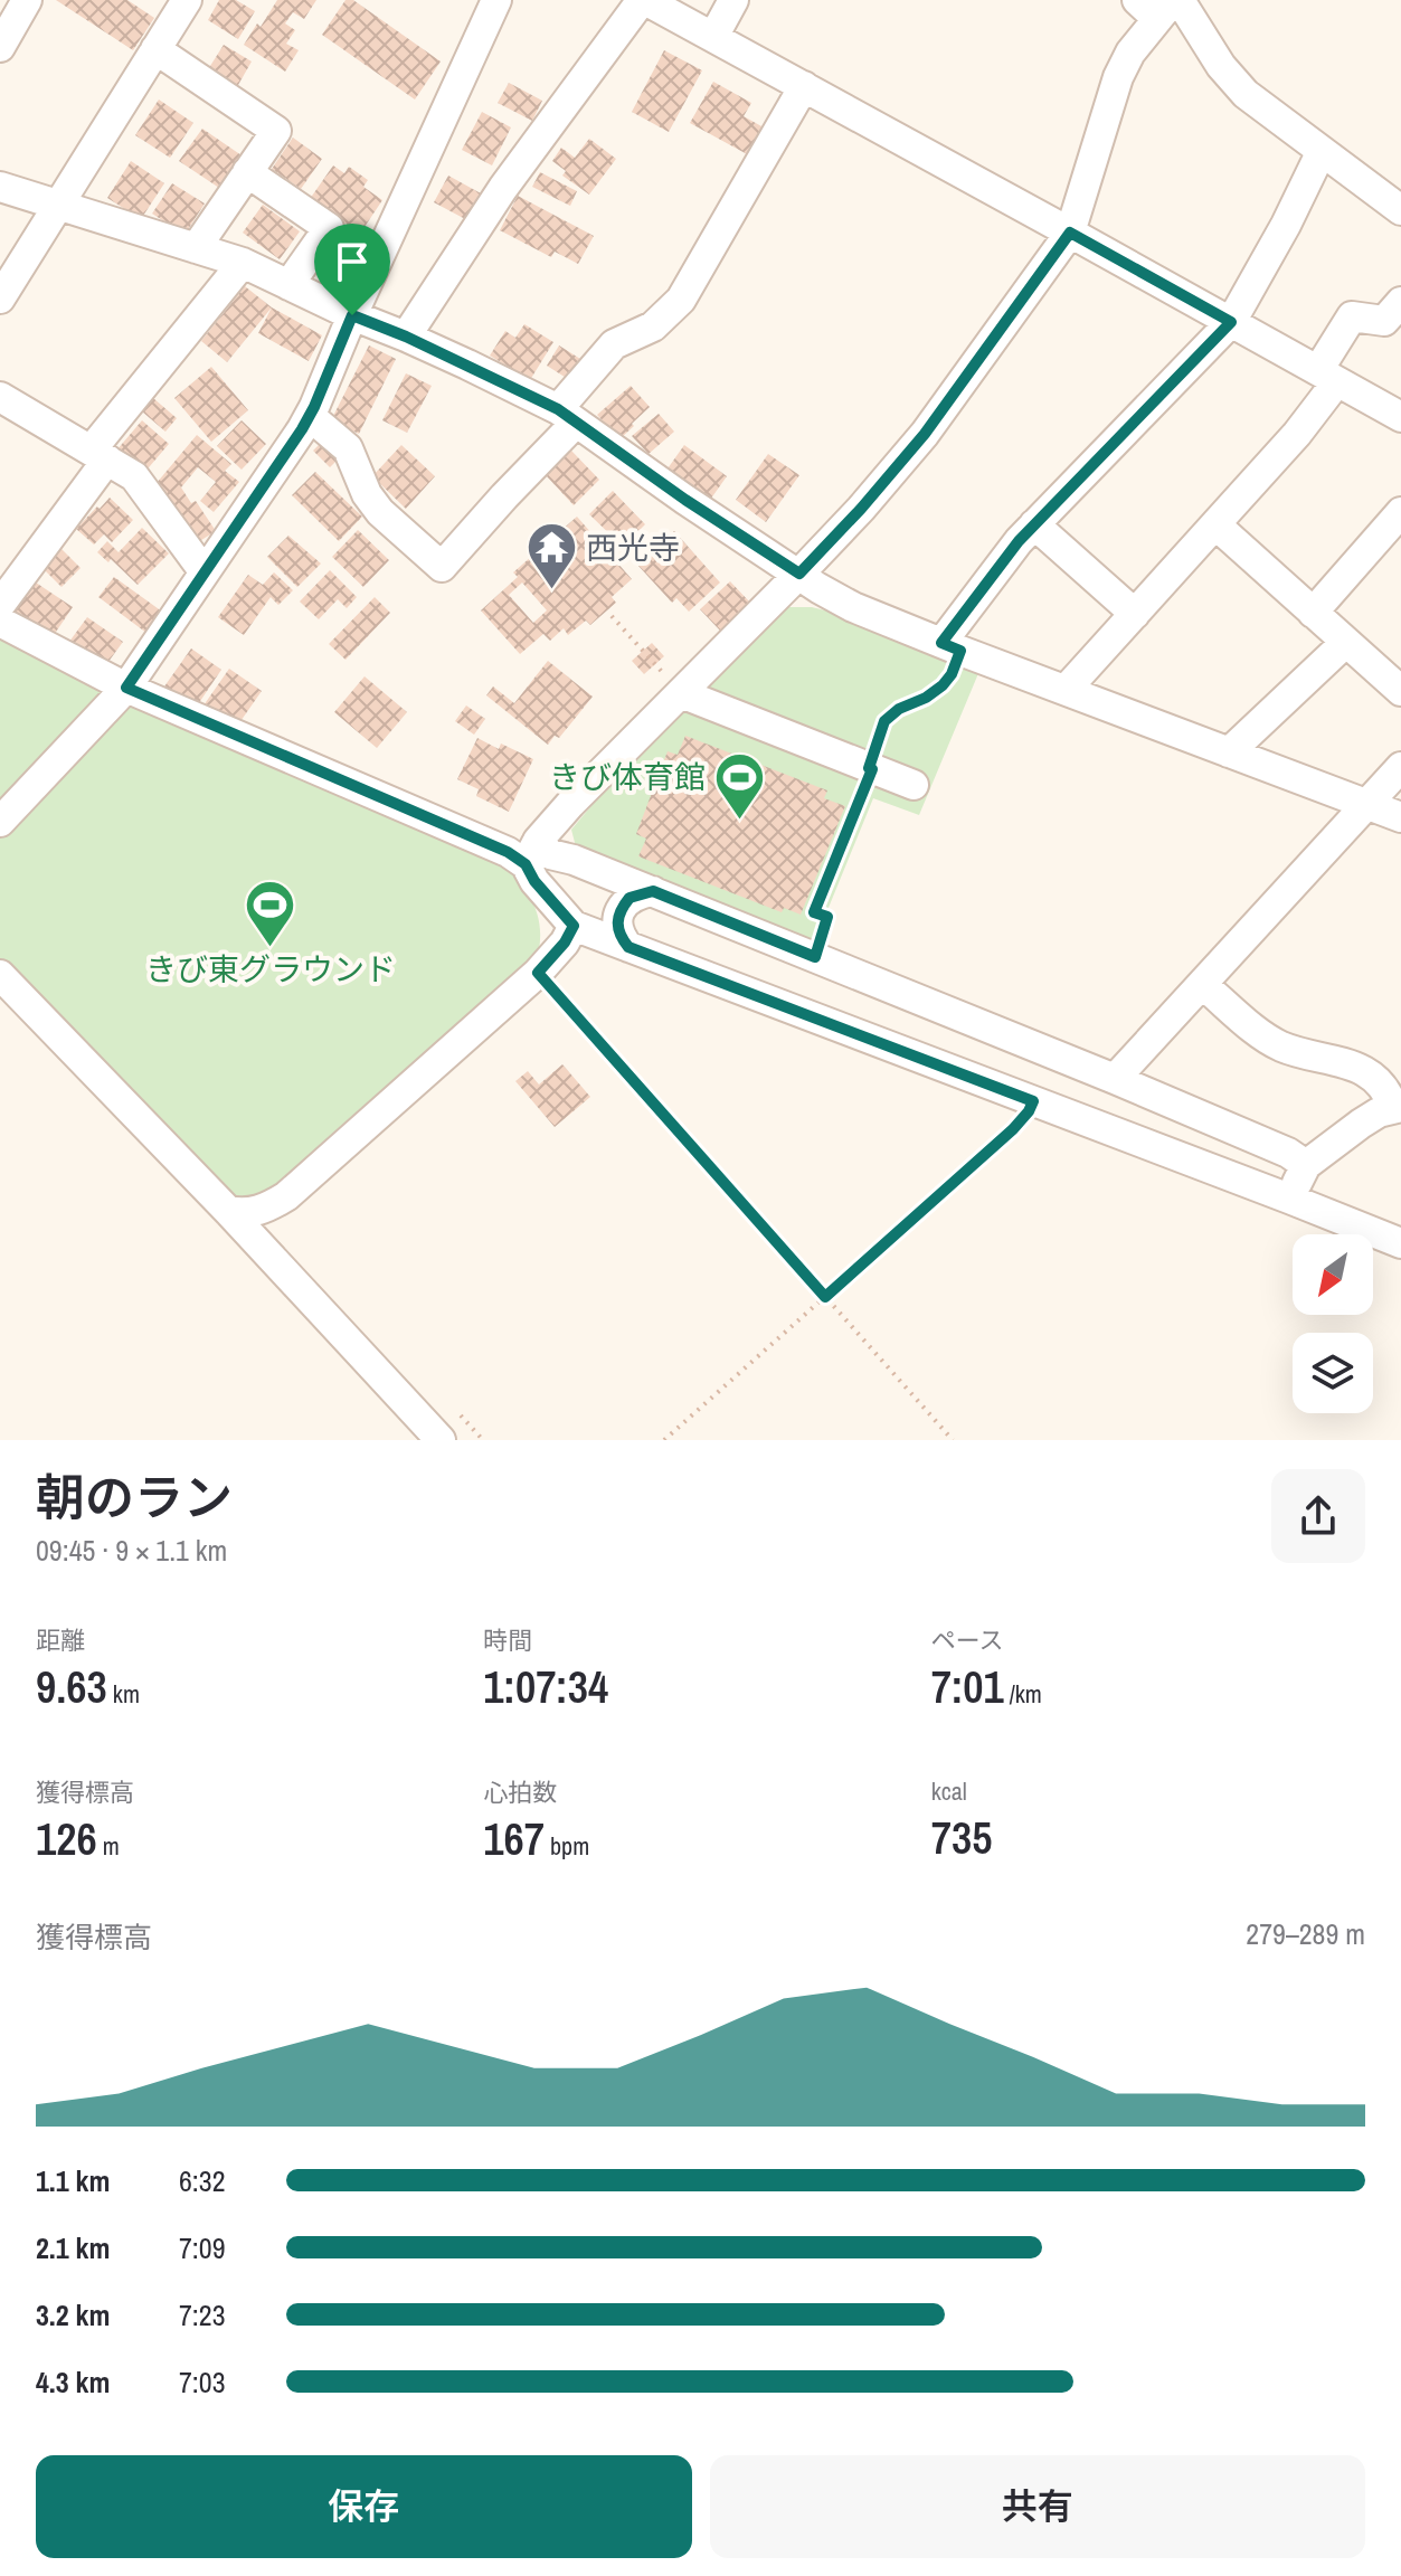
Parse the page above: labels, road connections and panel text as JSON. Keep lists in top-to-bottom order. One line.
{"places":{"temple":["西光寺"],"sports":["きび体育館","きび東グラウンド"]},"north":"bottom left","page":{"heading":["朝のラン","09:45 · 9 × 1.1 km"],"stats":[["距離","9.63 km"],["時間","1:07:34"],["ペース","7:01 /km"],["獲得標高","126 m"],["心拍数","167 bpm"],["kcal","735"]],"chart":["獲得標高","279–289 m"],"list":[{"name":"1.1 km","note":"6:32"},{"name":"2.1 km","note":"7:09"},{"name":"3.2 km","note":"7:23"},{"name":"4.3 km","note":"7:03"}],"buttons":["保存","共有"]}}
